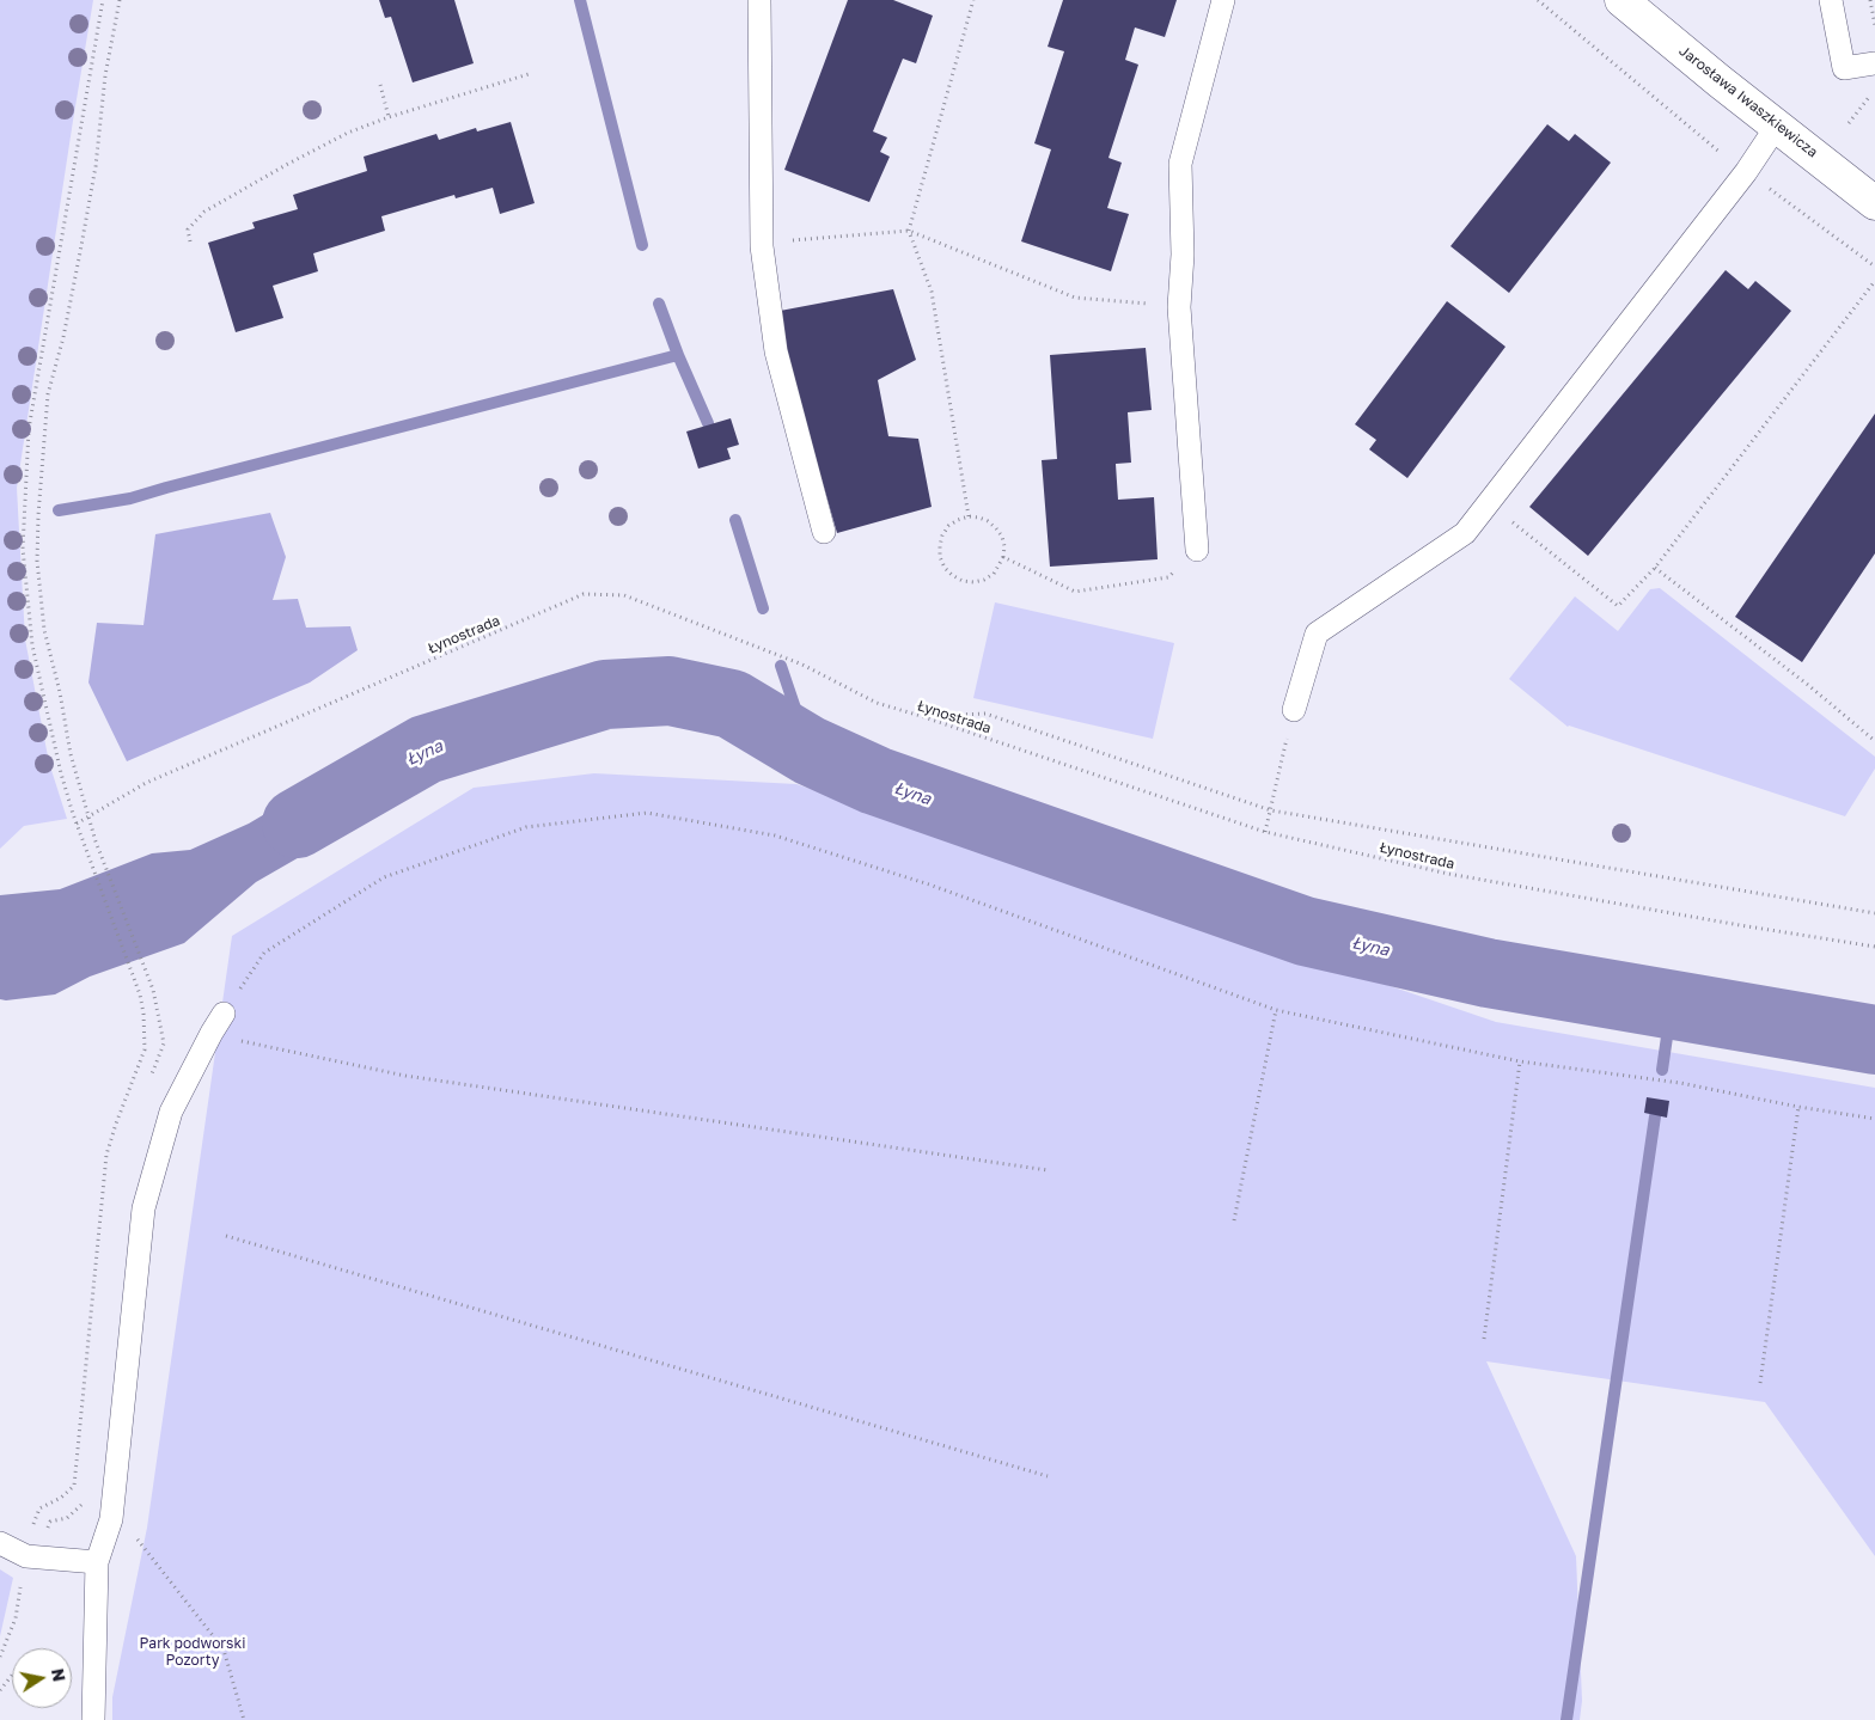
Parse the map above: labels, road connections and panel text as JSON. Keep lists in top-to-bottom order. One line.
{"streets":{"street":["Jarosława Iwaszkiewicza"],"path":["Łynostrada"]},"water":["Łyna"],"parks":["Park podworski Pozorty"],"north":"right"}
